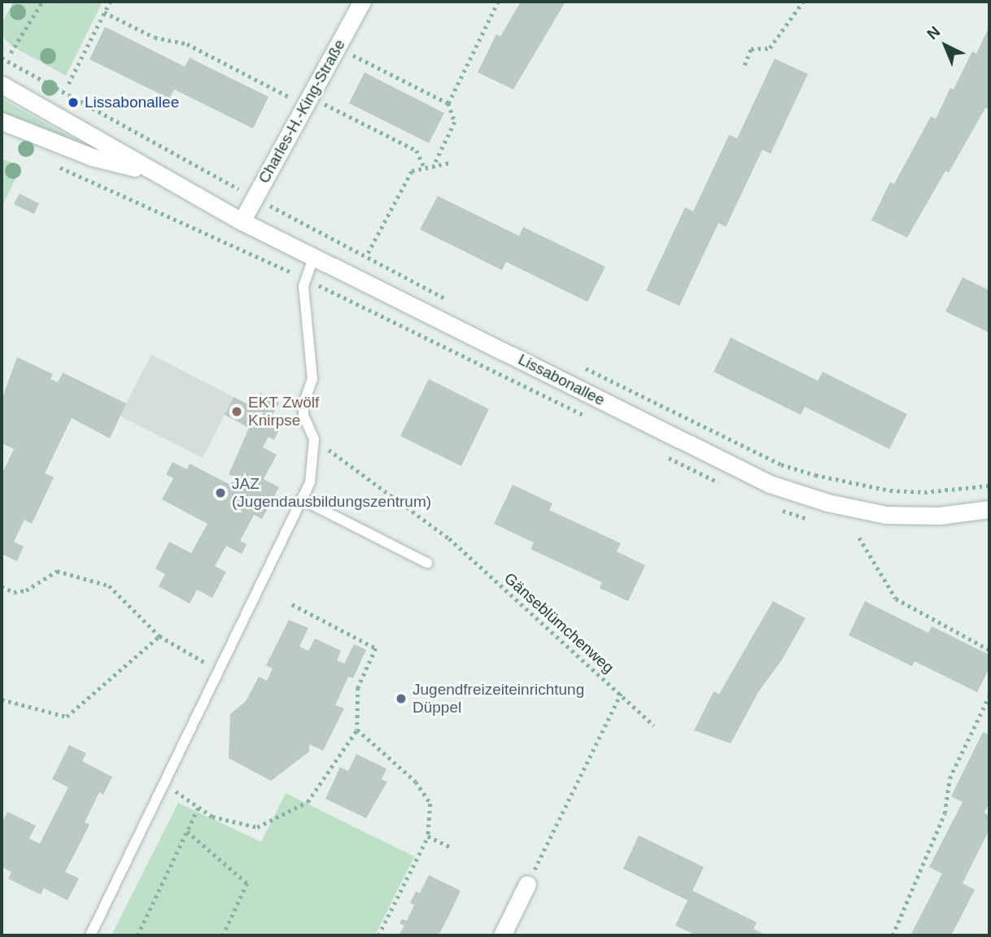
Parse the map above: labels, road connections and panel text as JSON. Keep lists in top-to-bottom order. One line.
{"streets":{"street":["Charles-H.-King-Straße","Lissabonallee"],"path":["Gänseblümchenweg"]},"crossings":[["Charles-H.-King-Straße","Lissabonallee"]],"places":["Lissabonallee","EKT Zwölf Knirpse","JAZ (Jugendausbildungszentrum)","Jugendfreizeiteinrichtung Düppel"],"north":"top left"}
